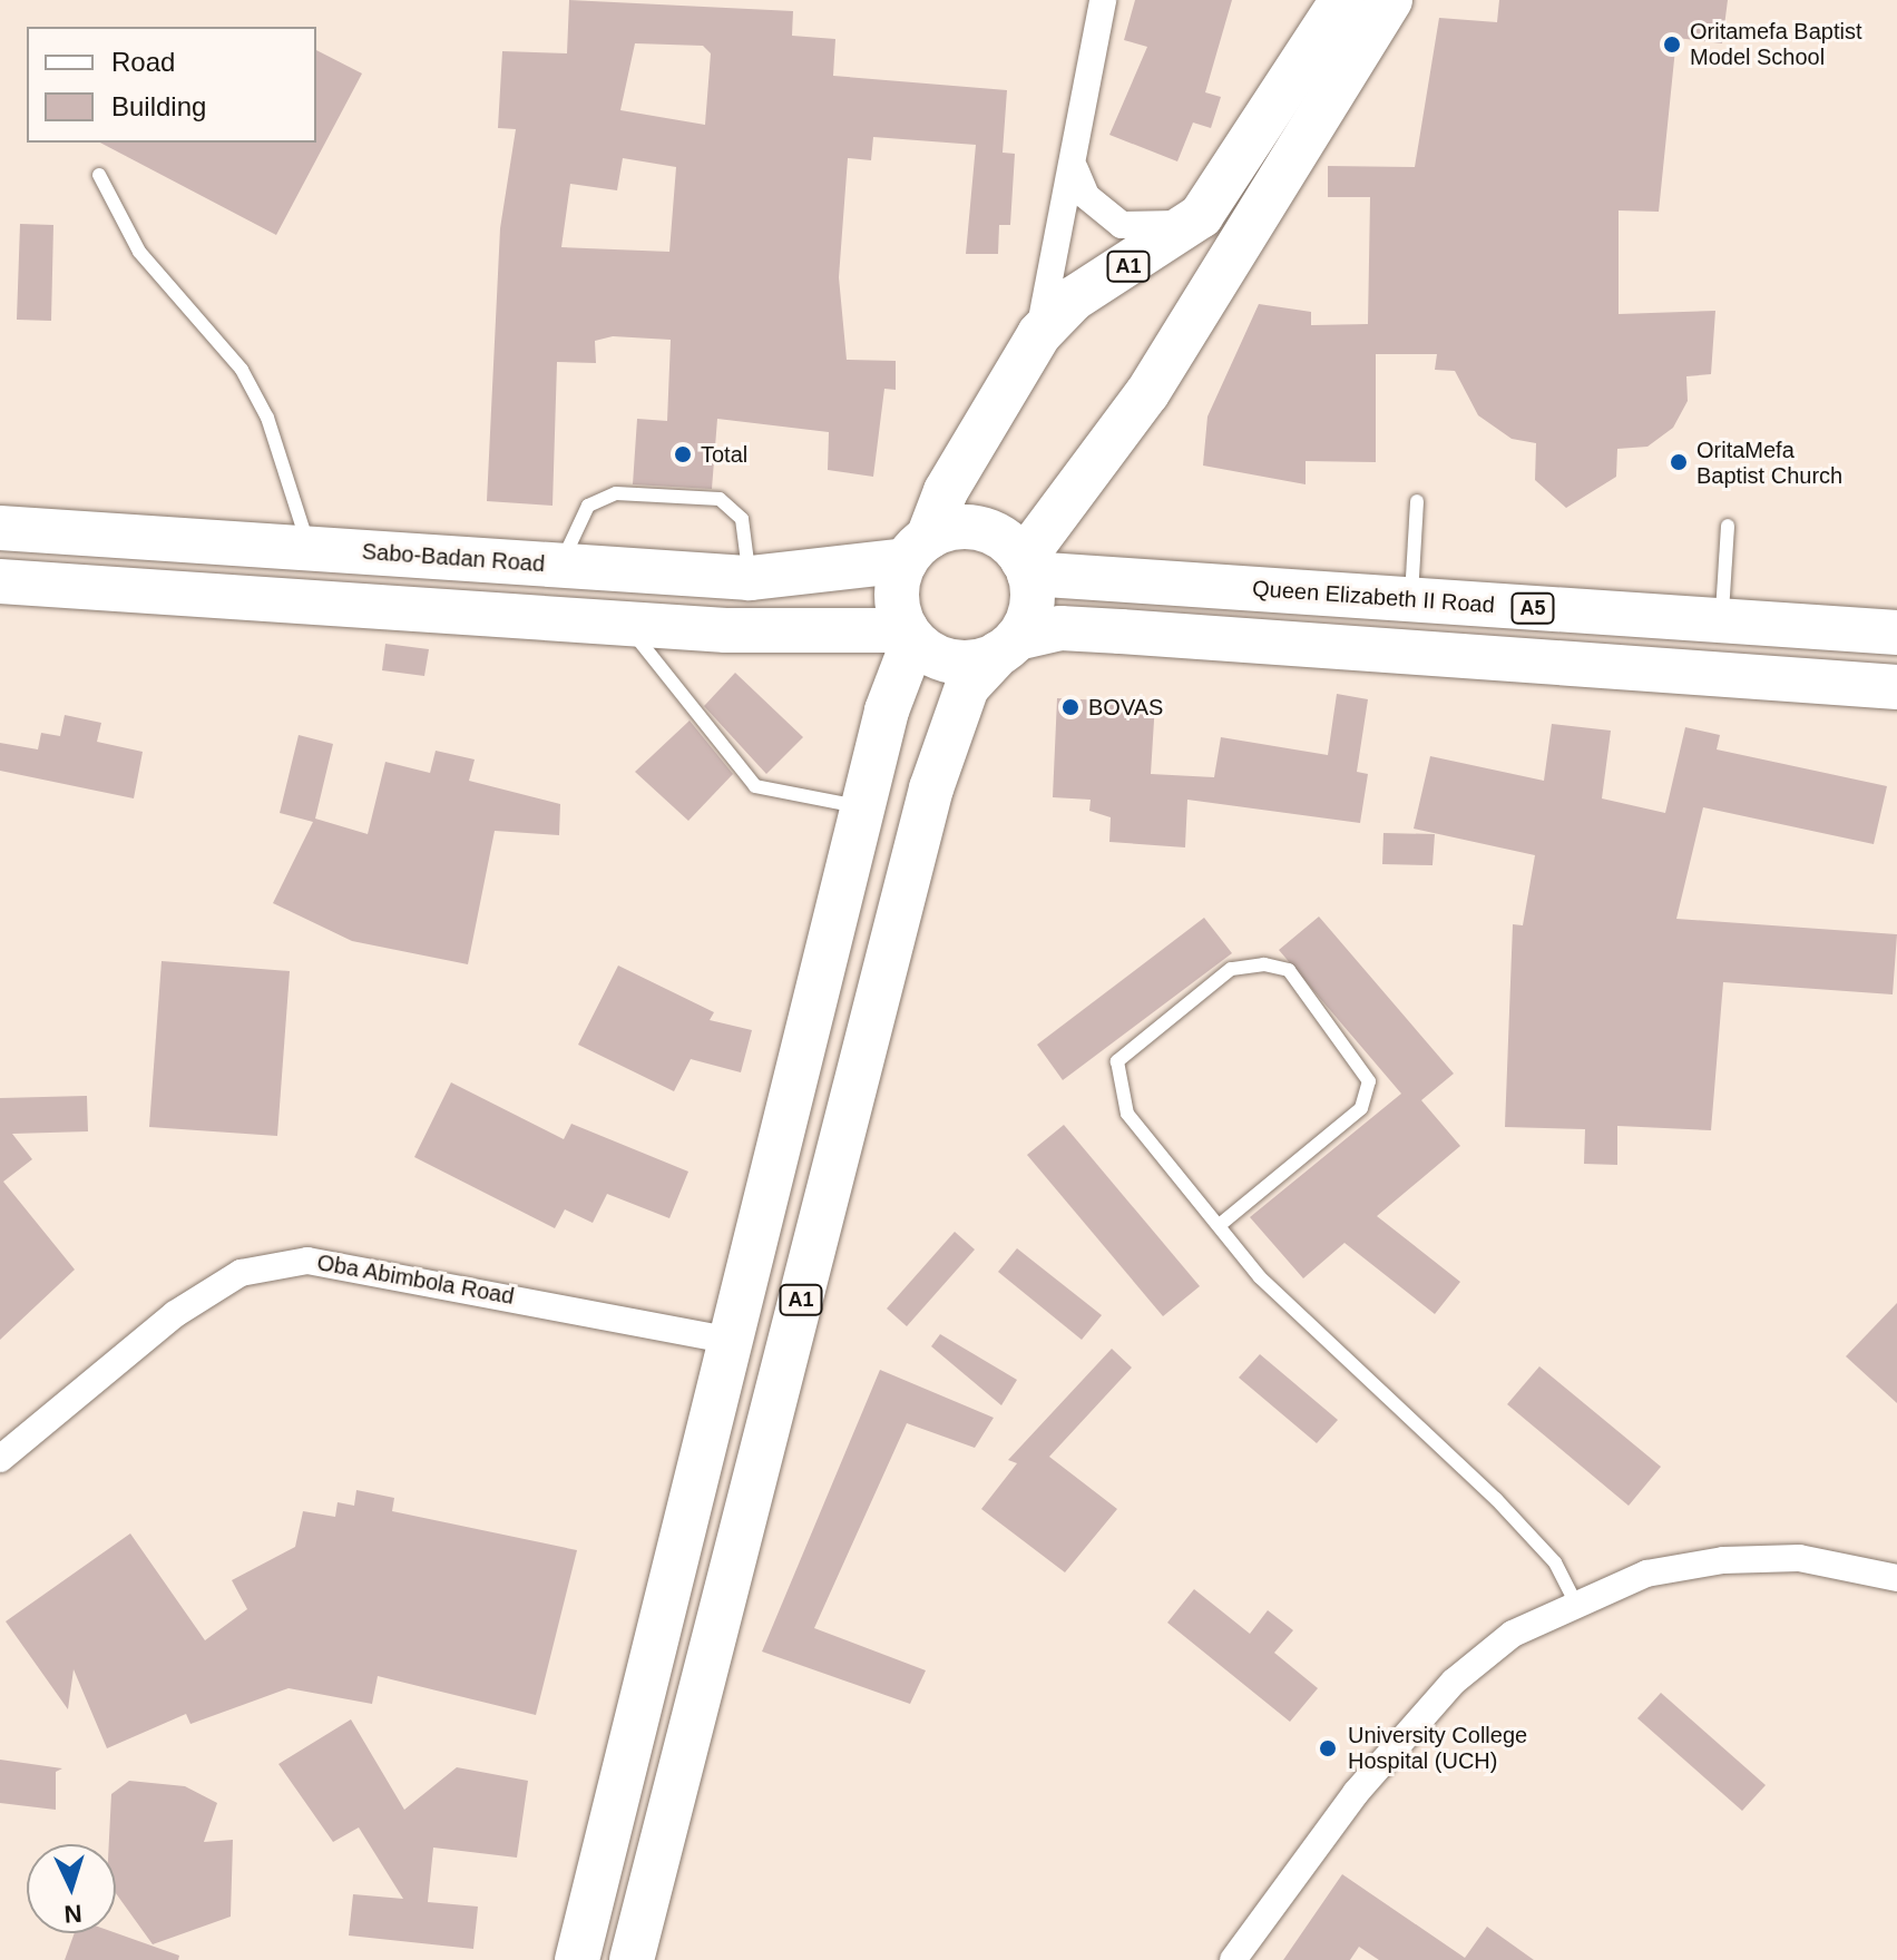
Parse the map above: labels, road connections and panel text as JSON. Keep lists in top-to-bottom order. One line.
{"streets":{"highway":["A1","Sabo-Badan Road","Queen Elizabeth II Road","A5"],"street":["Oba Abimbola Road"]},"crossings":[["A1","Sabo-Badan Road"],["A1","Queen Elizabeth II Road"],["A1","Oba Abimbola Road"],["Sabo-Badan Road","Queen Elizabeth II Road"]],"places":["Oritamefa Baptist Model School","Total","OritaMefa Baptist Church","BOVAS","University College Hospital (UCH)"],"legend":["Road","Building"],"north":"bottom"}
